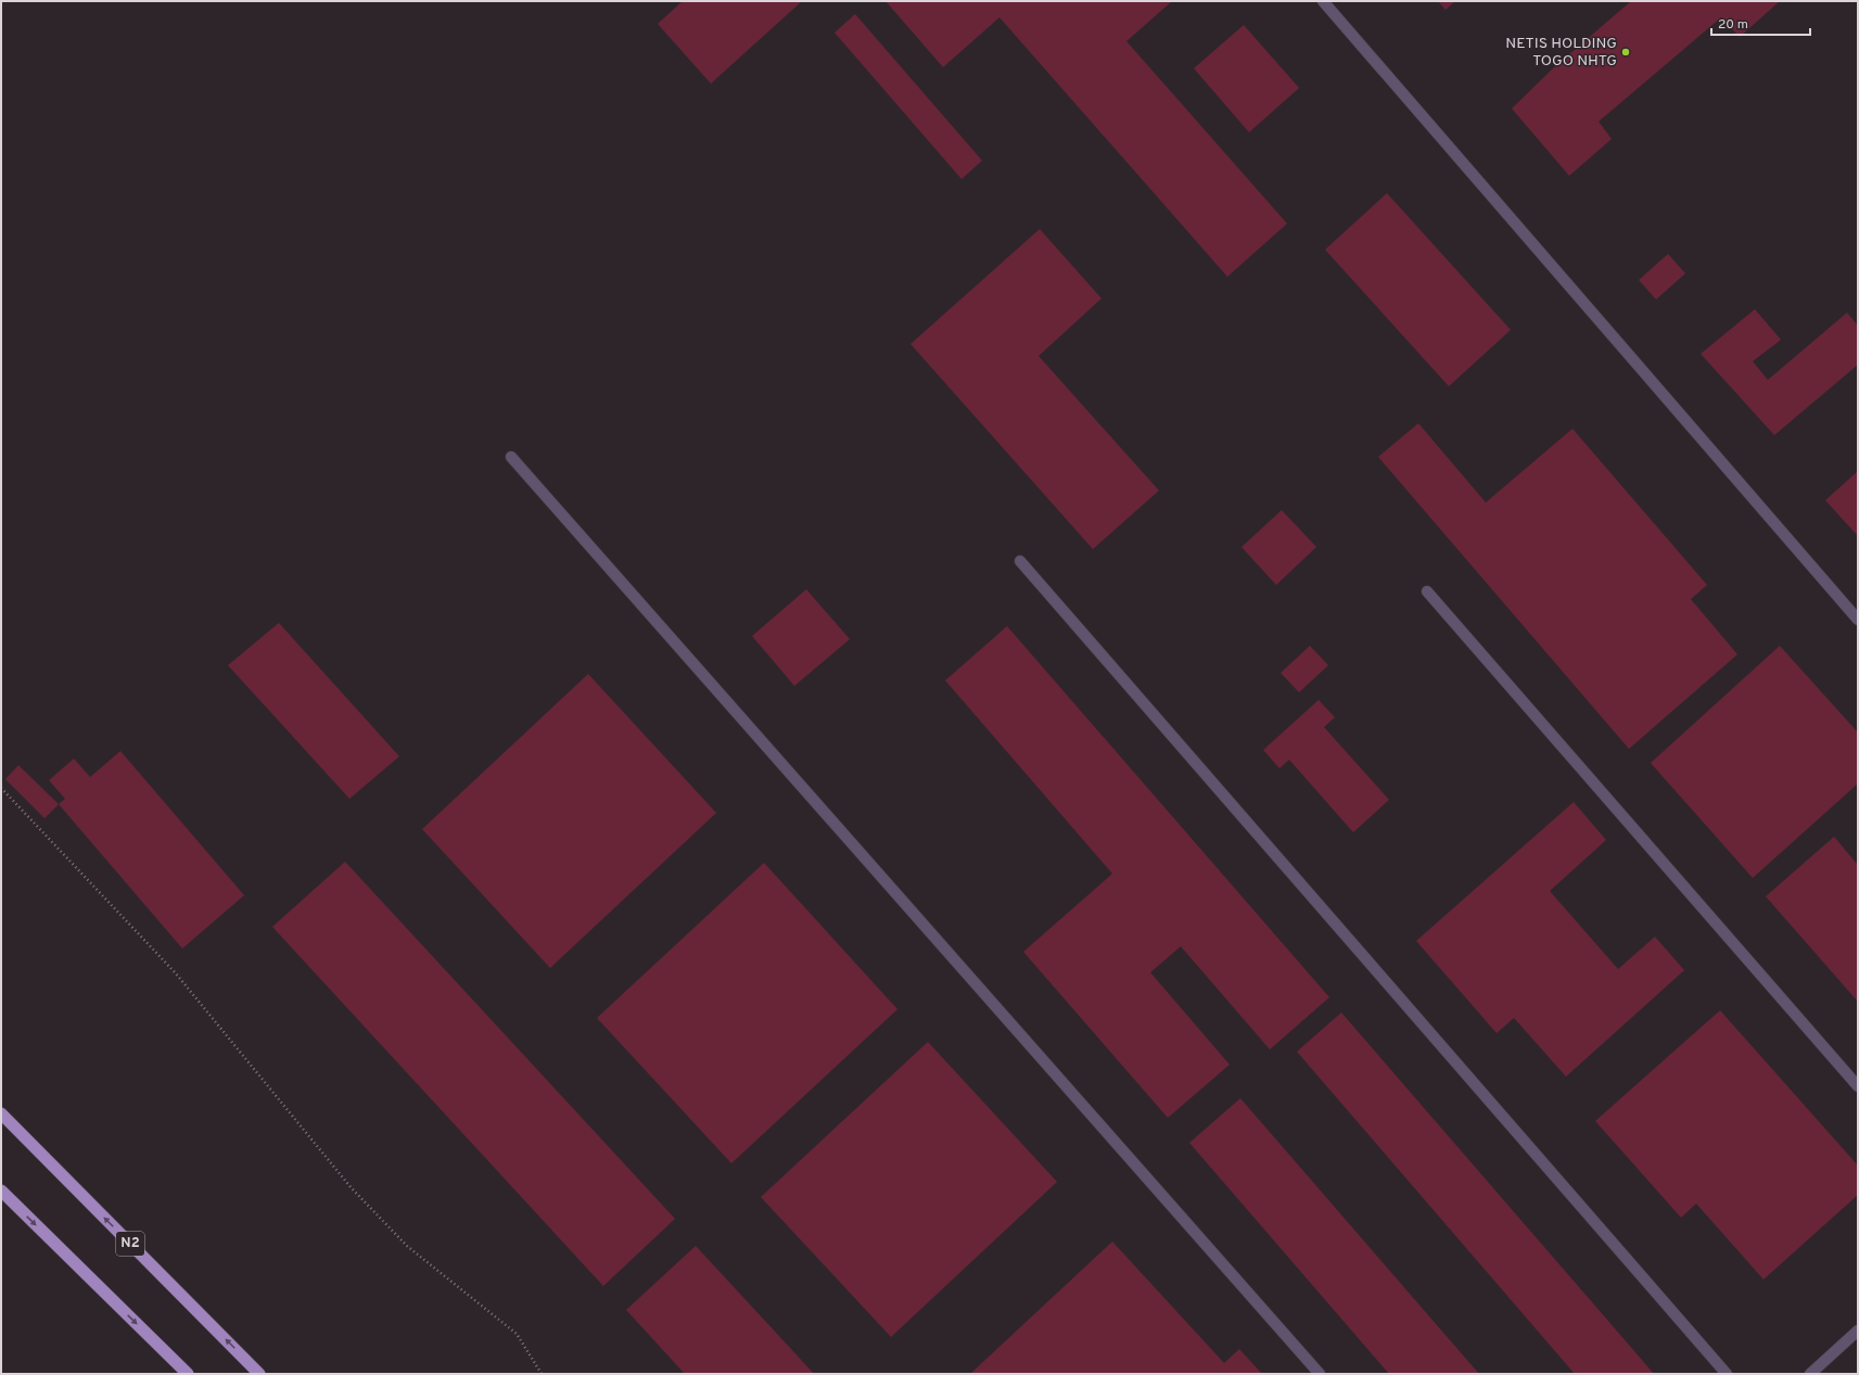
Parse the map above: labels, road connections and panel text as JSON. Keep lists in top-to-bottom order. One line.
{"streets":{"highway":["N2"]},"places":["NETIS HOLDING TOGO NHTG"],"scale_bar":"20 m"}
